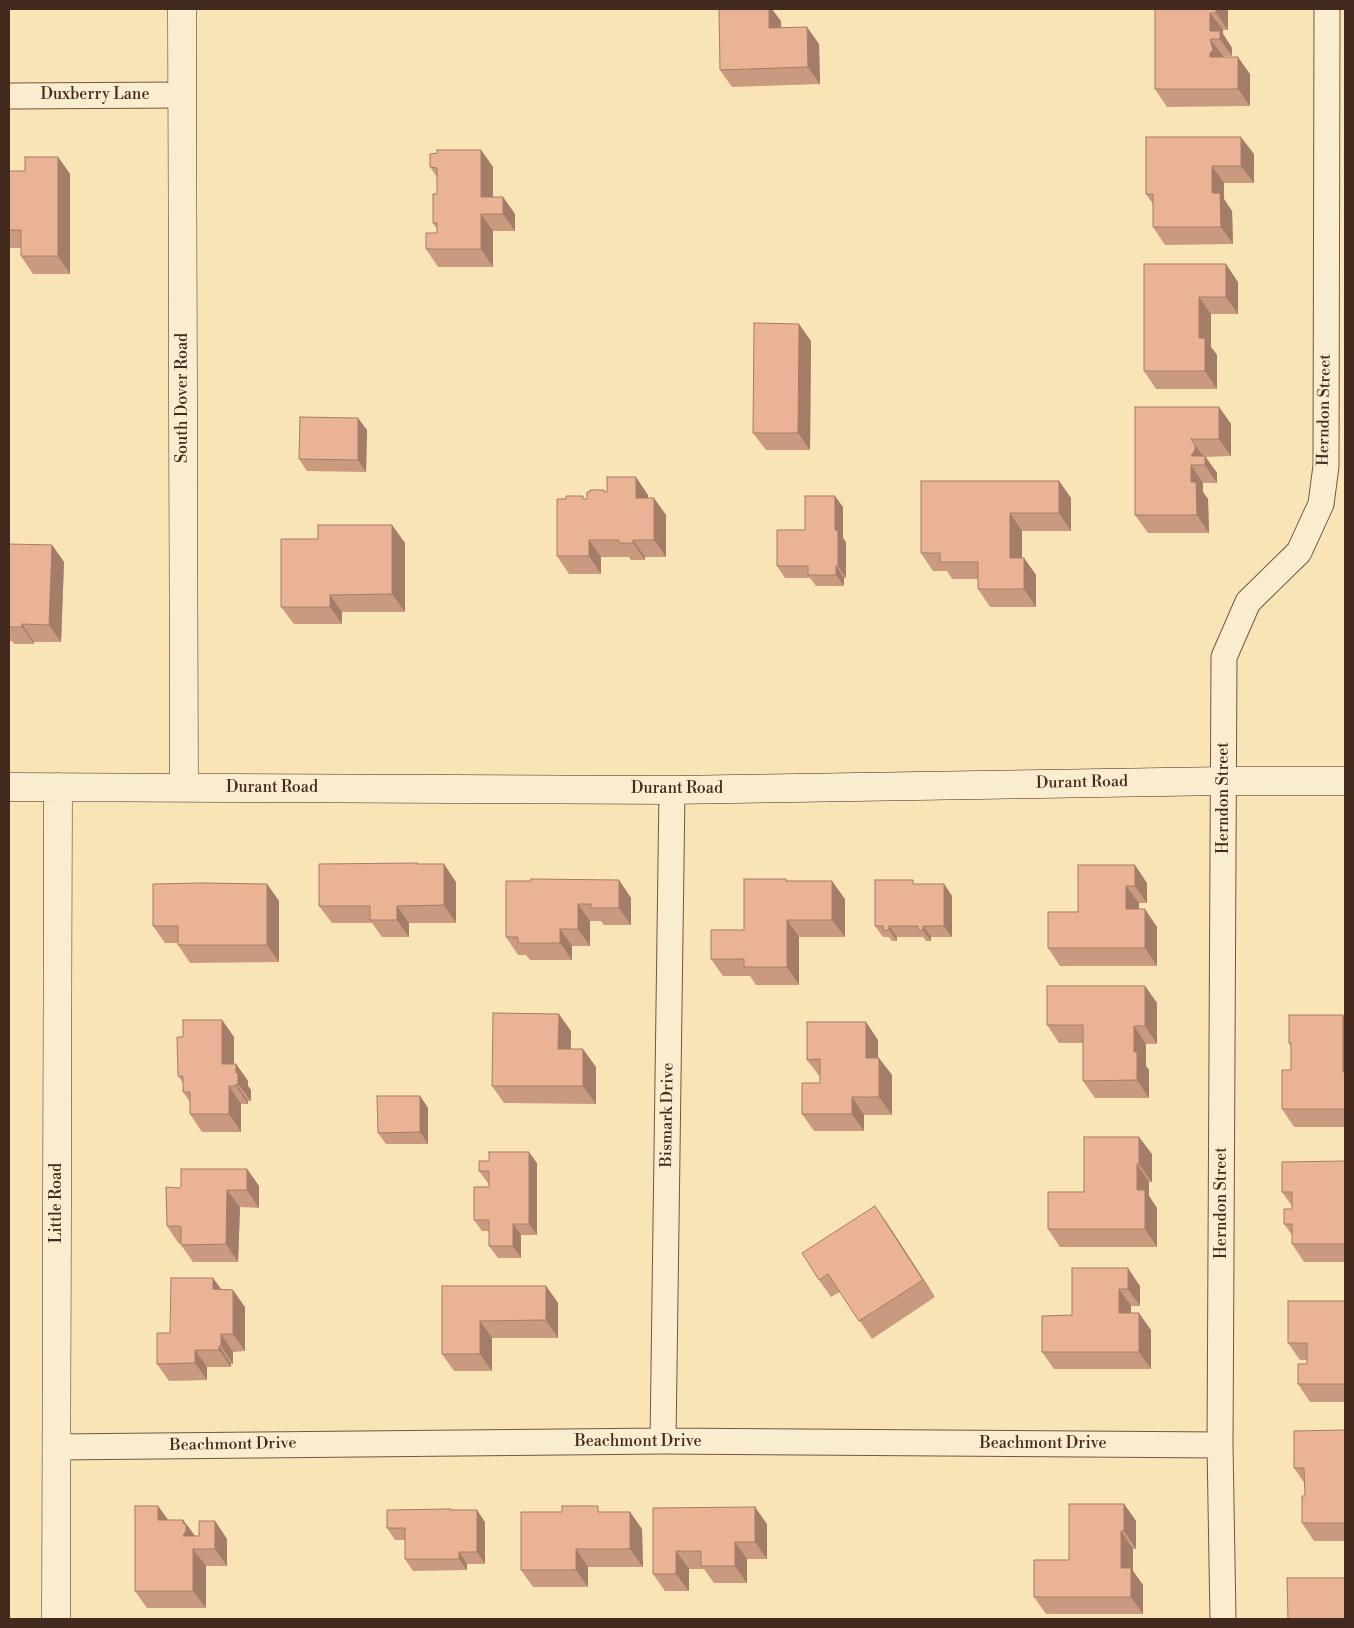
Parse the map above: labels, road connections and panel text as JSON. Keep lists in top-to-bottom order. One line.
{"streets":{"street":["Duxberry Lane","South Dover Road","Herndon Street","Durant Road","Bismark Drive","Little Road","Beachmont Drive"]},"crossings":[["Duxberry Lane","South Dover Road"],["South Dover Road","Durant Road"],["Herndon Street","Durant Road"],["Herndon Street","Beachmont Drive"],["Durant Road","Bismark Drive"],["Durant Road","Little Road"],["Bismark Drive","Beachmont Drive"],["Little Road","Beachmont Drive"]]}
